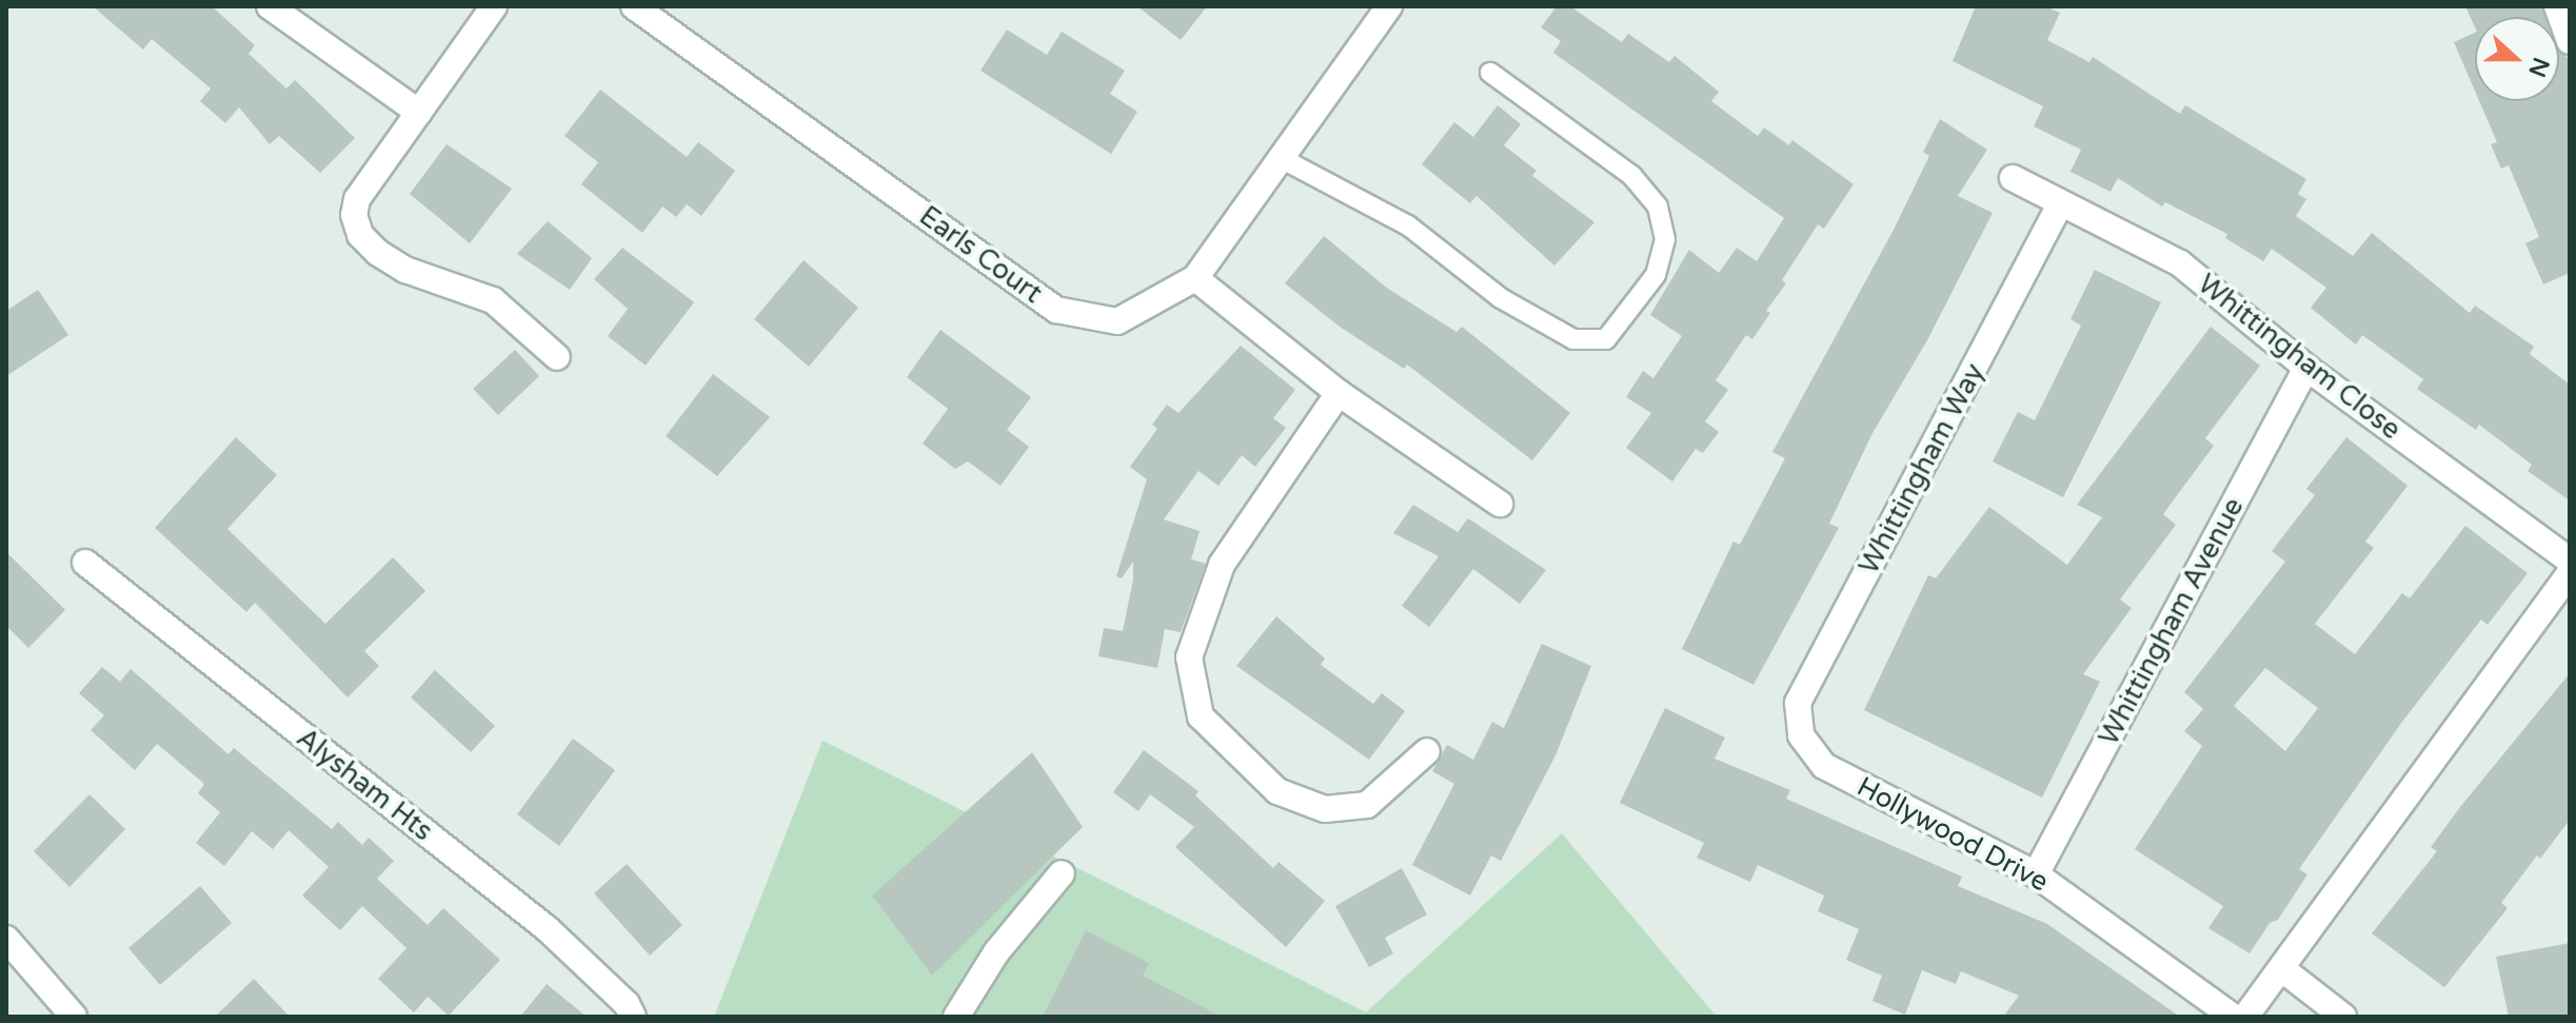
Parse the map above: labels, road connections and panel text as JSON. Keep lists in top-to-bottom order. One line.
{"streets":{"street":["Earls Court","Whittingham Close","Whittingham Way","Whittingham Avenue","Alysham Hts","Hollywood Drive"]},"crossings":[["Whittingham Close","Whittingham Way"],["Whittingham Close","Whittingham Avenue"],["Whittingham Way","Hollywood Drive"],["Whittingham Avenue","Hollywood Drive"]],"north":"right"}
